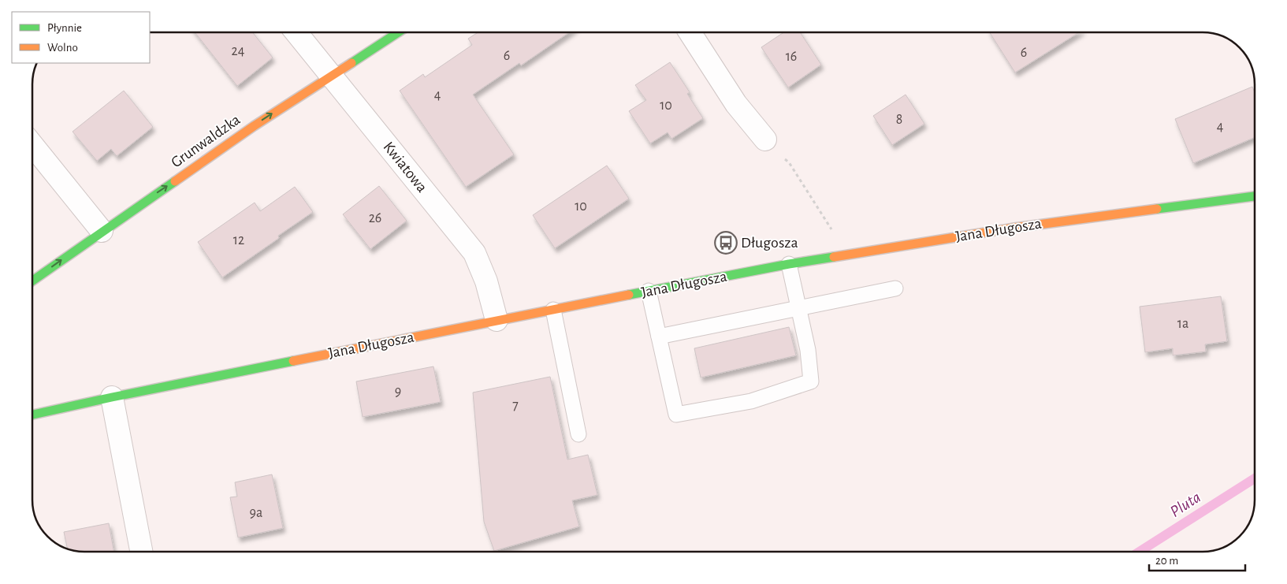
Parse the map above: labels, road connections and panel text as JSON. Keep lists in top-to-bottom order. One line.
{"streets":{"street":["Grunwaldzka","Kwiatowa","Jana Długosza"]},"crossings":[["Grunwaldzka","Kwiatowa"],["Kwiatowa","Jana Długosza"]],"one_way":["Grunwaldzka"],"water":["Pluta"],"places":{"bus stop":["Długosza"]},"house_numbers":["24","6","6","16","4","10","8","4","10","26","12","1a","9","7","9a"],"legend":["Płynnie","Wolno"],"scale_bar":"20 m"}
